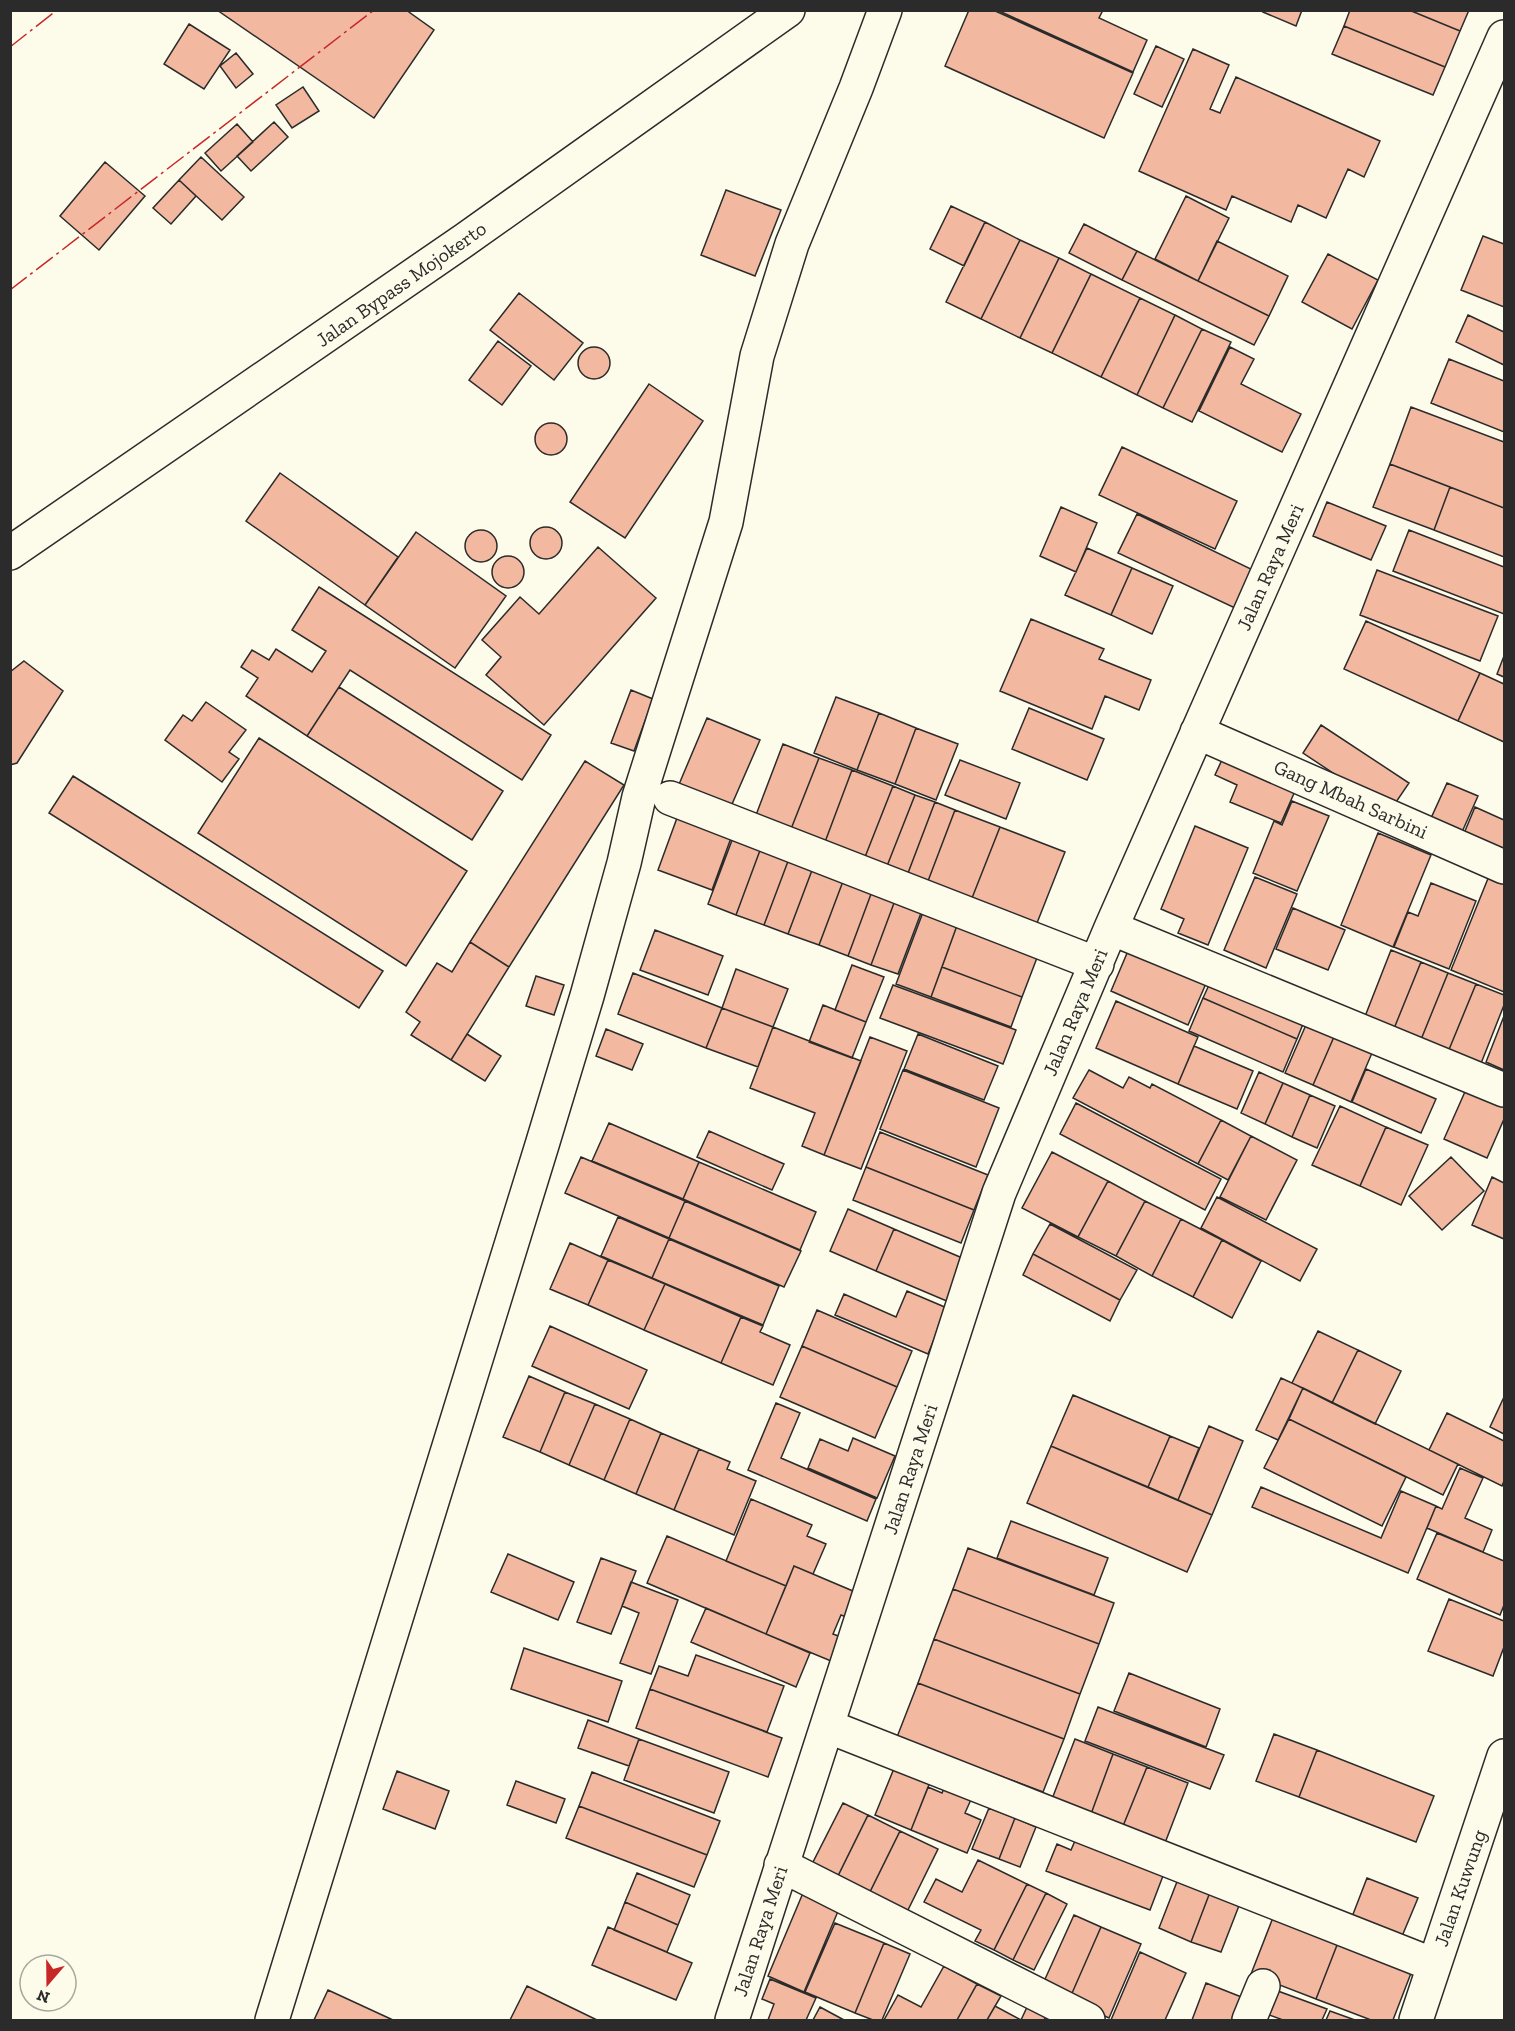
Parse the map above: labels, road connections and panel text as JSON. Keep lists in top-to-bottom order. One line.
{"streets":{"main road":["Jalan Bypass Mojokerto","Jalan Raya Meri","Gang Mbah Sarbini","Jalan Kuwung"]},"crossings":[["Jalan Raya Meri","Gang Mbah Sarbini"]],"north":"bottom"}
